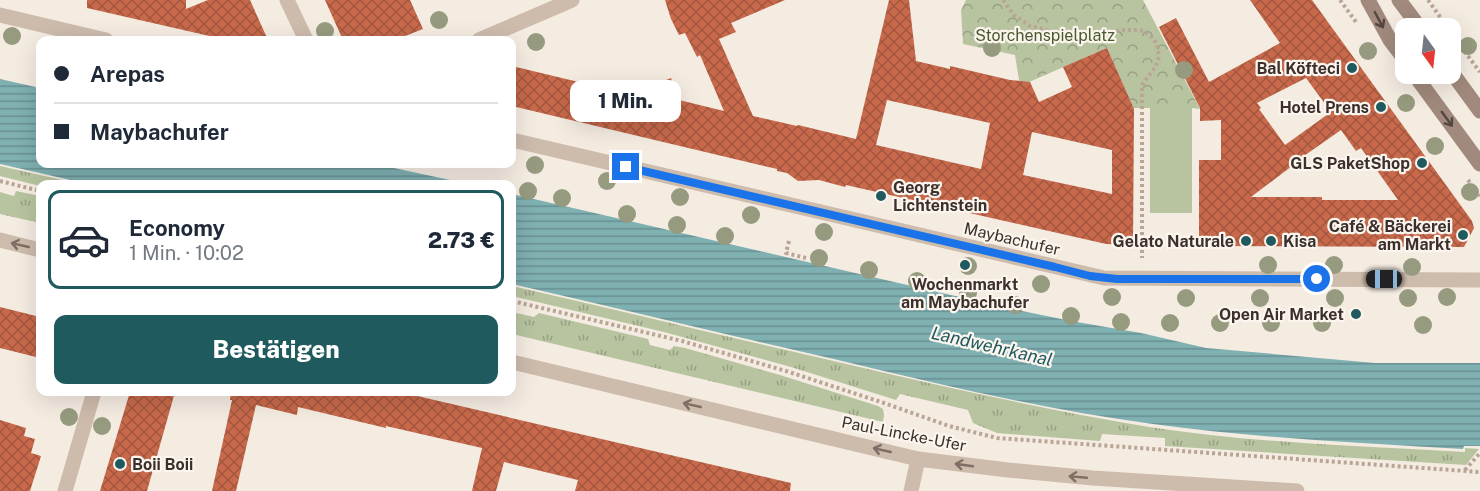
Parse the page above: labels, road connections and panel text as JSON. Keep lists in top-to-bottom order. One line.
{"streets":{"street":["Maybachufer","Paul-Lincke-Ufer"]},"one_way":["Paul-Lincke-Ufer"],"water":["Landwehrkanal"],"parks":["Storchenspielplatz"],"places":["Bal Köfteci","Hotel Prens","GLS PaketShop","Georg Lichtenstein","Café & Bäckerei am Markt","Gelato Naturale","Kisa","Wochenmarkt am Maybachufer","Open Air Market","Boii Boii"],"north":"bottom","page":{"banner":["Arepas","Maybachufer"],"bubble":"1 Min.","list":[{"name":"Economy","note":"1 Min. · 10:02","value":"2.73 €"}],"buttons":"Bestätigen"}}
